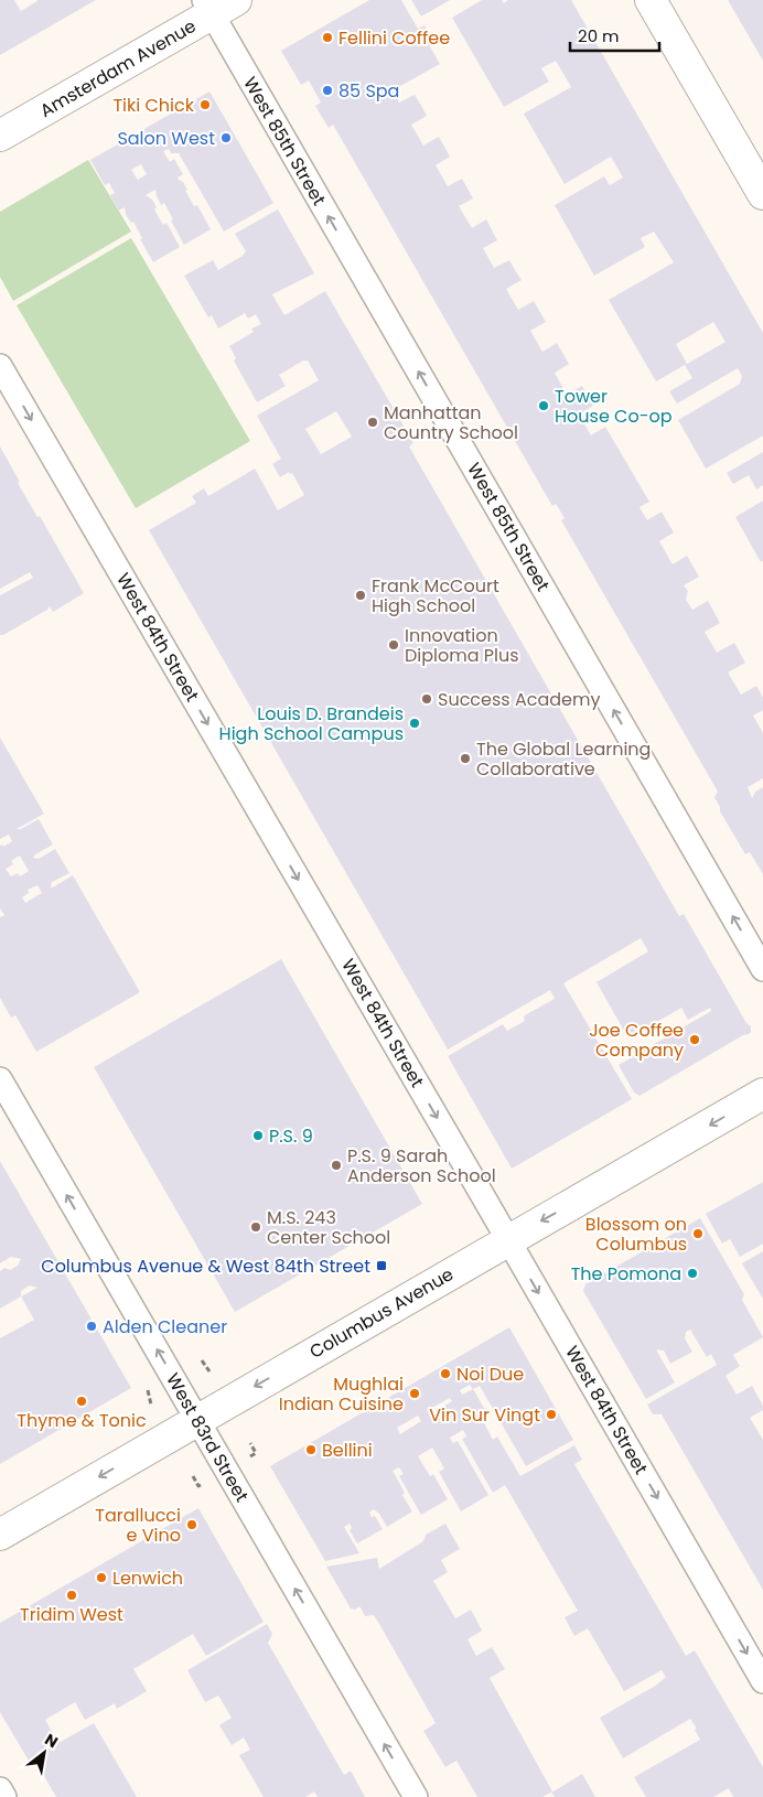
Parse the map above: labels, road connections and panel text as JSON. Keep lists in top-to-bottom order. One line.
{"streets":{"main road":["Amsterdam Avenue","Columbus Avenue"],"street":["West 85th Street","West 84th Street","West 83rd Street"]},"crossings":[["Amsterdam Avenue","West 85th Street"],["West 84th Street","Columbus Avenue"],["Columbus Avenue","West 83rd Street"]],"one_way":["West 85th Street","West 84th Street","Columbus Avenue","West 83rd Street"],"places":{"other":["Fellini Coffee","85 Spa","Tiki Chick","Salon West","Tower House Co-op","Manhattan Country School","Frank McCourt High School","Innovation Diploma Plus","Success Academy","Louis D. Brandeis High School Campus","The Global Learning Collaborative","Joe Coffee Company","P.S. 9","P.S. 9 Sarah Anderson School","M.S. 243 Center School","Blossom on Columbus","The Pomona","Alden Cleaner","Noi Due","Mughlai Indian Cuisine","Thyme & Tonic","Vin Sur Vingt","Bellini","Tarallucci e Vino","Lenwich","Tridim West"],"transit":["Columbus Avenue & West 84th Street"]},"scale_bar":"20 m","north":"top right"}
